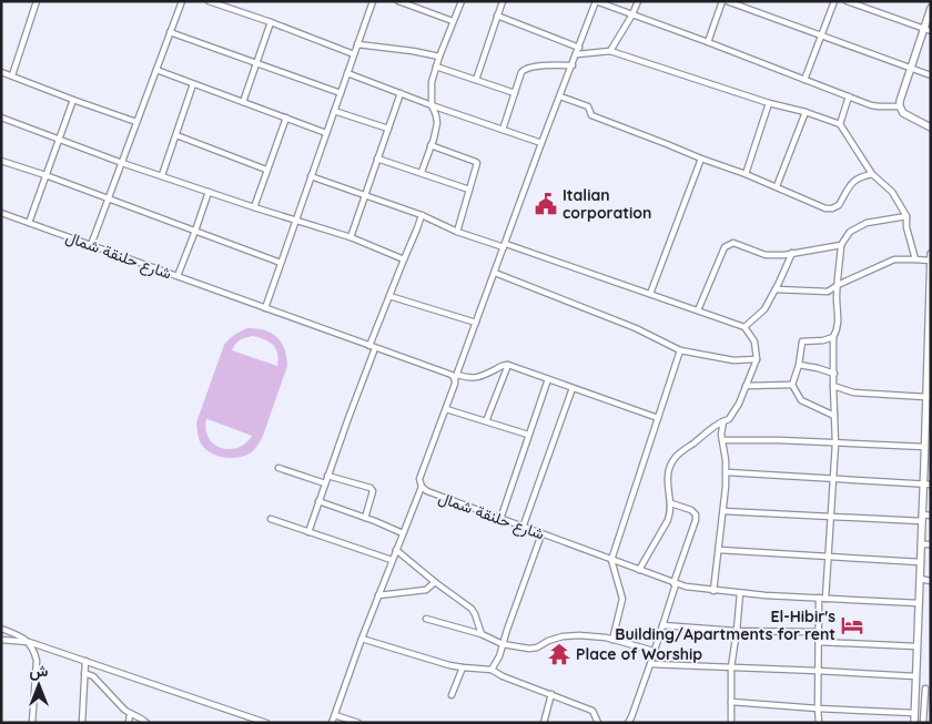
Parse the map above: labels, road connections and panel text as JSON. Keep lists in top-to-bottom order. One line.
{"streets":{"street":["شارع حلنقة شمال"]},"places":{"public building":["Italian corporation"],"hotel":["El-Hibir's Building/Apartments for rent"],"temple":["Place of Worship"]},"north":"top"}
